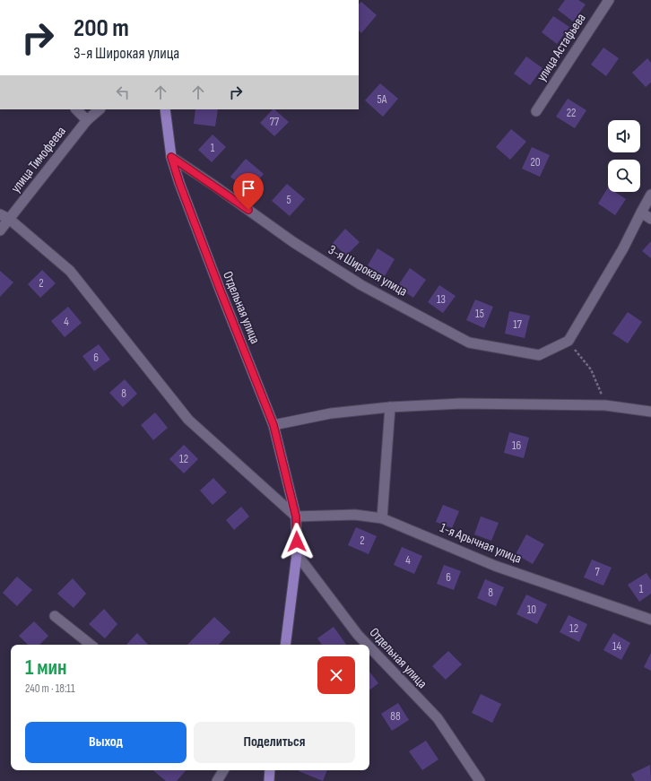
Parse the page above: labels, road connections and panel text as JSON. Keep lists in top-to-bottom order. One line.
{"streets":{"main road":["Отдельная улица"],"street":["улица Астафьева","улица Тимофеева","3-я Широкая улица","1-я Арычная улица"]},"crossings":[["3-я Широкая улица","Отдельная улица"],["Отдельная улица","1-я Арычная улица"]],"house_numbers":["5А","22","77","1","20","5","2","13","15","4","17","6","8","16","12","2","4","7","6","1","8","10","12","14","88"],"page":{"turn":["200 m","3-я Широкая улица"],"heading":["1 мин","240 m · 18:11"],"buttons":["Выход","Поделиться"]}}
